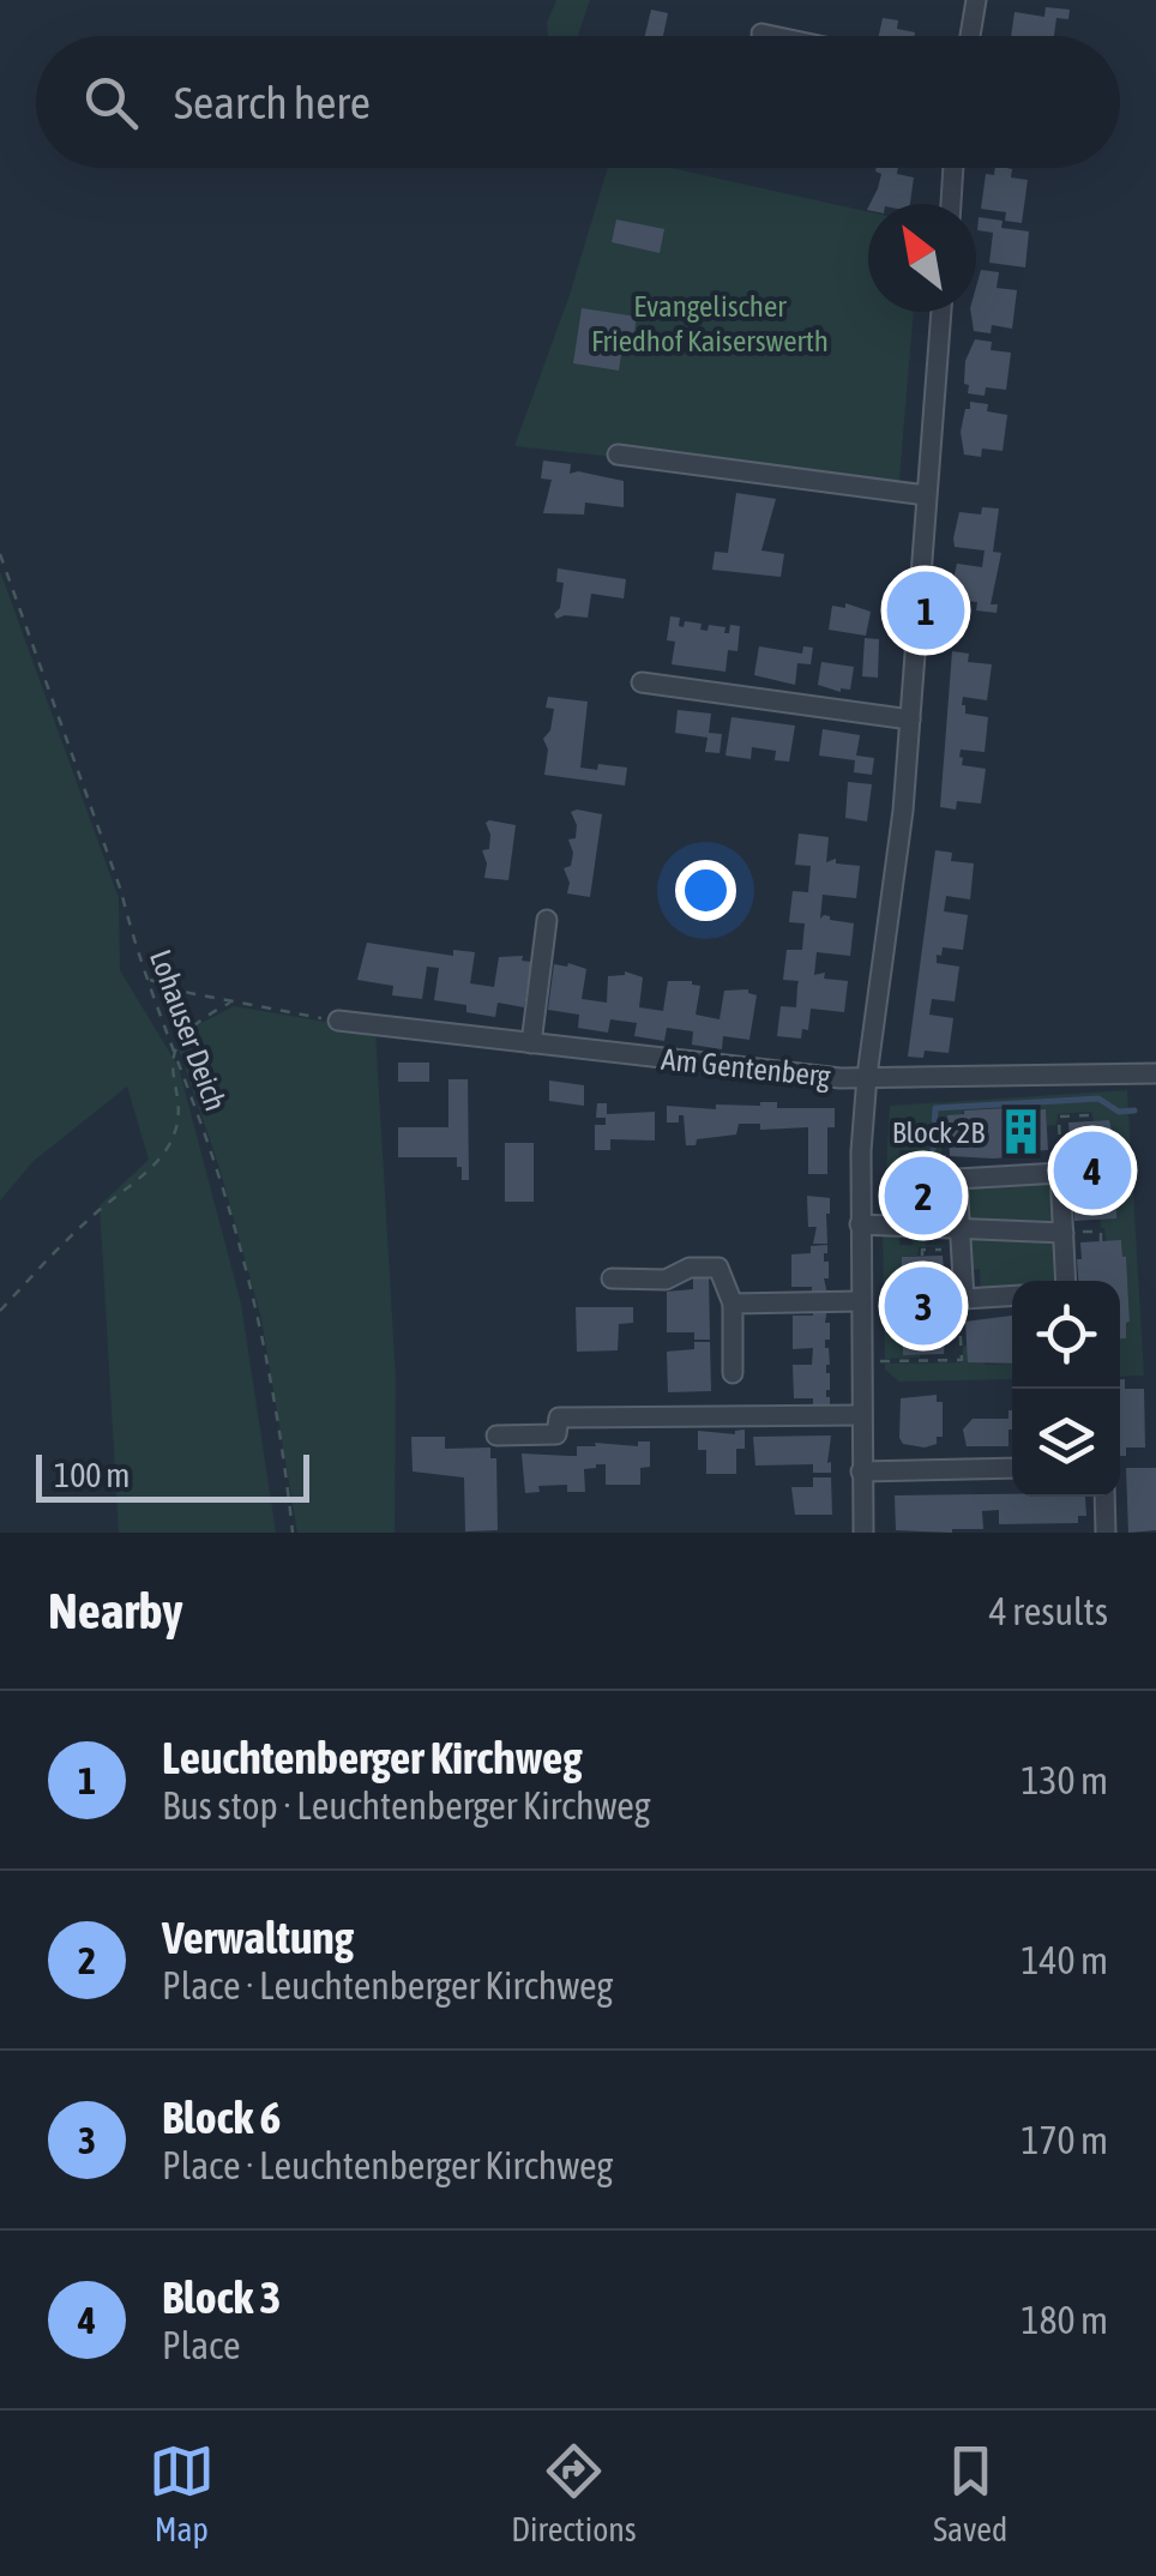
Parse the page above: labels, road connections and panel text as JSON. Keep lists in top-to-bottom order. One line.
{"streets":{"street":["Am Gentenberg"],"path":["Lohauser Deich"]},"parks":["Evangelischer Friedhof Kaiserswerth"],"places":{"building":["Block 2B"]},"scale_bar":"100 m","north":"top left","page":{"search":"Search here","pins":["1","4","2","3"],"scale":"100 m","heading":["Nearby","4 results"],"list":[{"mark":"1","name":"Leuchtenberger Kirchweg","note":"Bus stop · Leuchtenberger Kirchweg","value":"130 m"},{"mark":"2","name":"Verwaltung","note":"Place · Leuchtenberger Kirchweg","value":"140 m"},{"mark":"3","name":"Block 6","note":"Place · Leuchtenberger Kirchweg","value":"170 m"},{"mark":"4","name":"Block 3","note":"Place","value":"180 m"}],"nav":["Map","Directions","Saved"]}}
